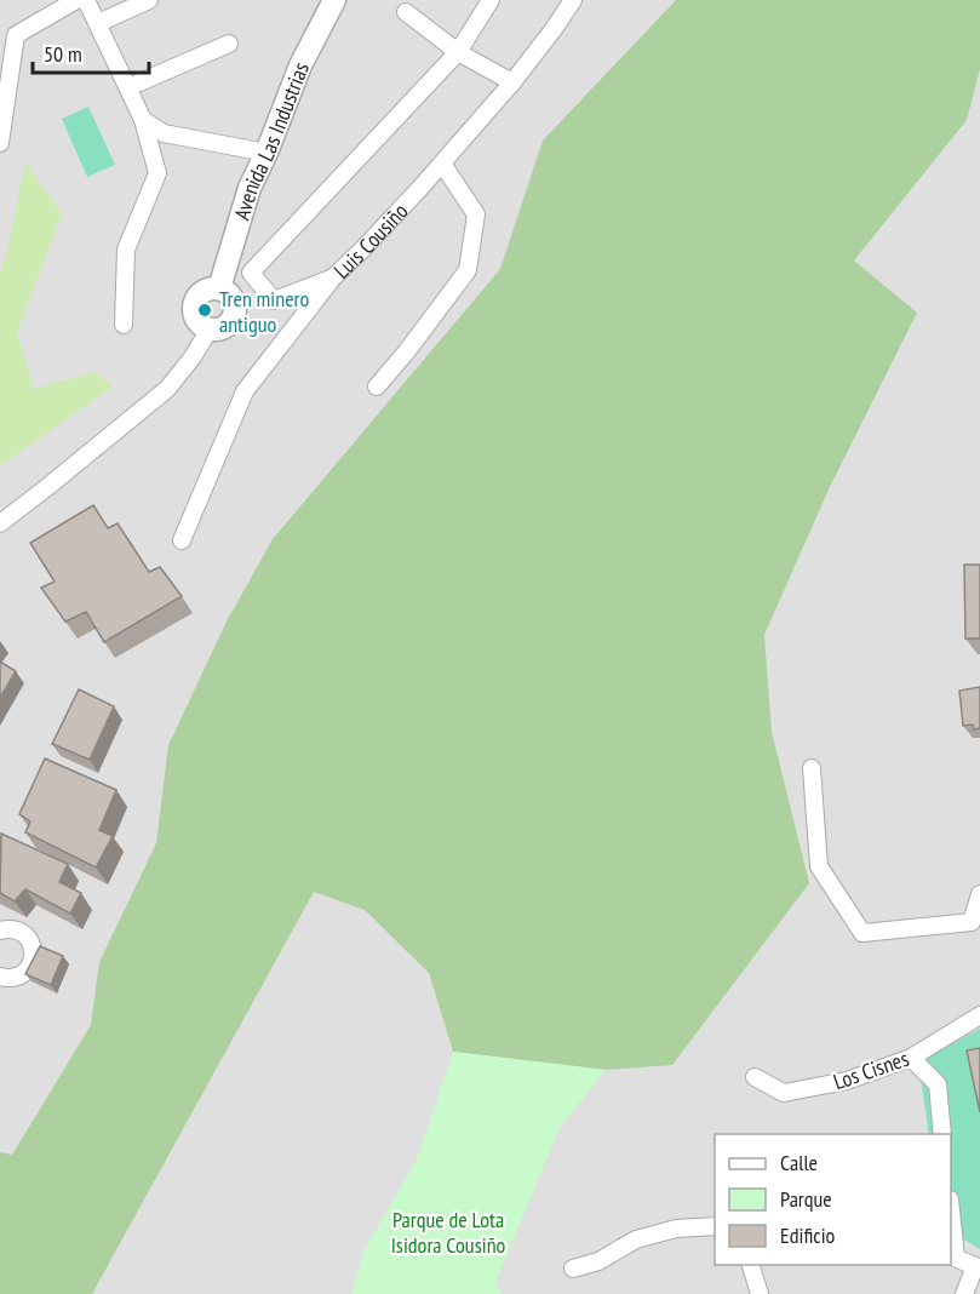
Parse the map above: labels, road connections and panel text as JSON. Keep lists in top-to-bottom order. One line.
{"streets":{"street":["Avenida Las Industrias","Luis Cousiño","Los Cisnes"]},"parks":["Parque de Lota Isidora Cousiño"],"places":["Tren minero antiguo"],"legend":["Calle","Parque","Edificio"],"scale_bar":"50 m"}
